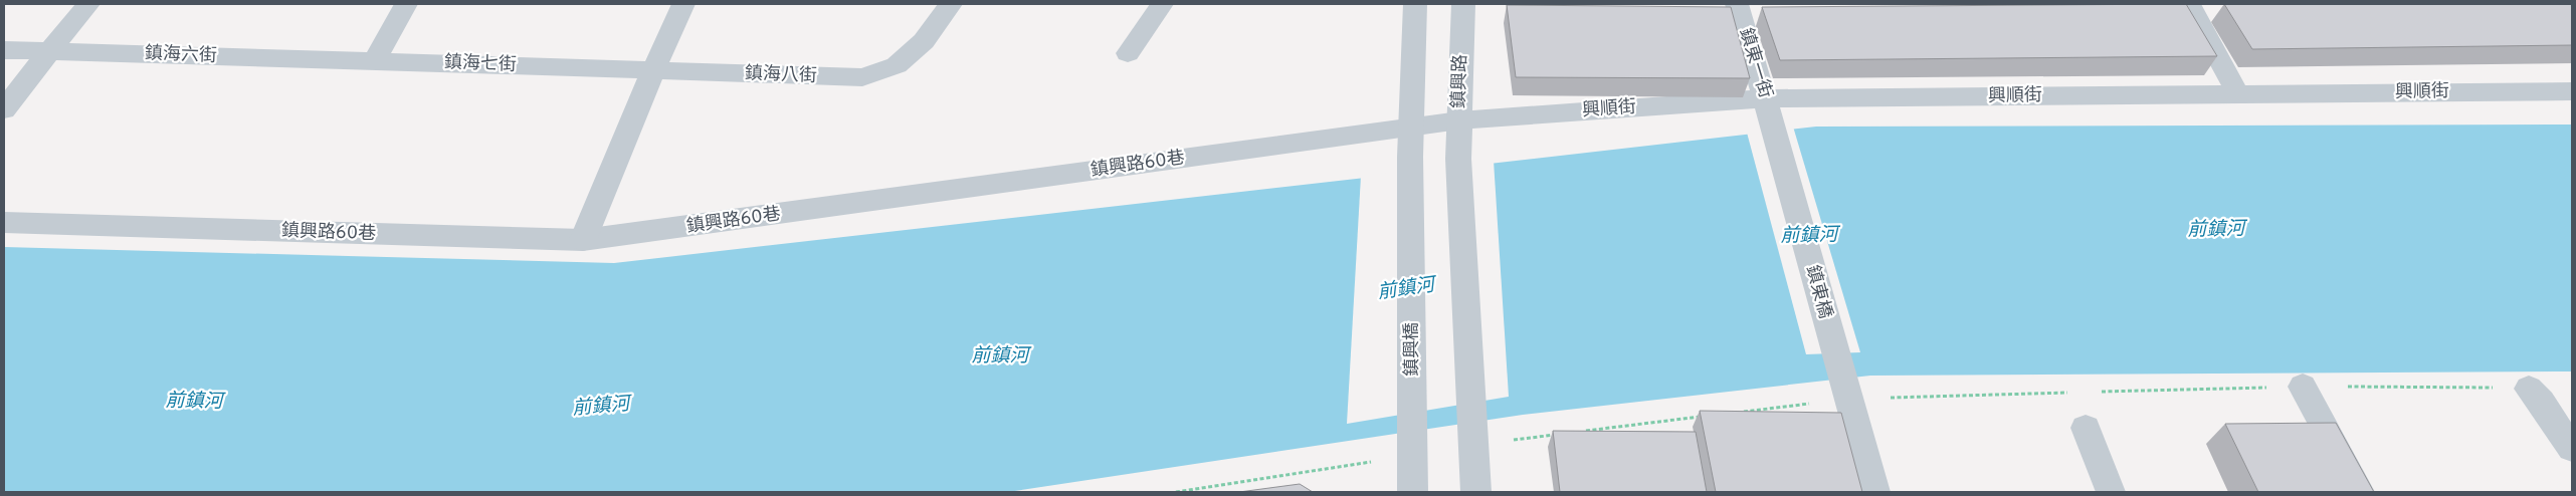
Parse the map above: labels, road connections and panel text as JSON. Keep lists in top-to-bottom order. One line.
{"streets":{"street":["鎮海六街","鎮東一街","鎮海七街","鎮海八街","鎮興路","興順街","鎮興路60巷","鎮東橋","鎮興橋"]},"crossings":[["鎮海六街","鎮海七街"],["鎮東一街","興順街"],["鎮東一街","鎮東橋"],["鎮海七街","鎮海八街"],["鎮興路","興順街"],["鎮興路","鎮興路60巷"],["興順街","鎮興路60巷"],["興順街","鎮東橋"],["鎮興路60巷","鎮興橋"]],"water":["前鎮河"]}
